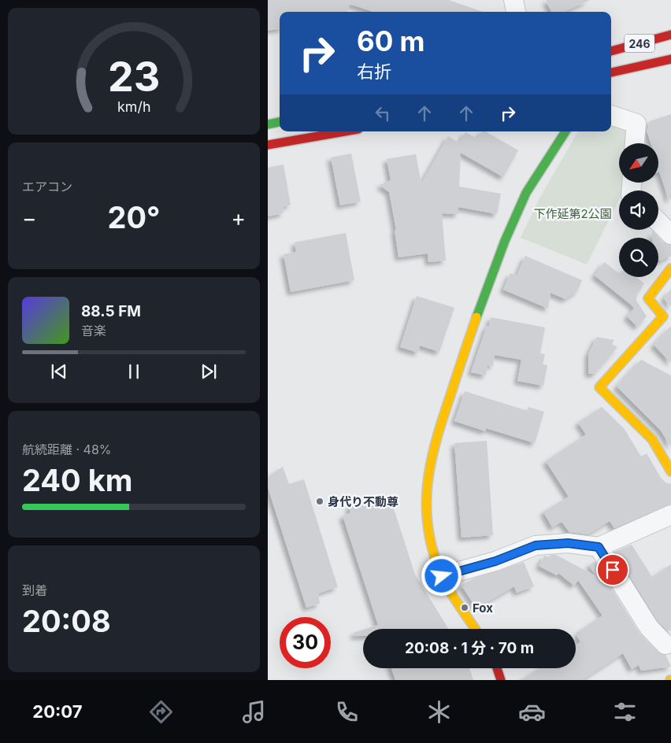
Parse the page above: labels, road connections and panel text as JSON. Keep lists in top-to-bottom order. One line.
{"streets":{"main road":["246"]},"parks":["下作延第2公園"],"places":["身代り不動尊","Fox"],"north":"bottom left","page":{"turn":["60 m","右折"],"tile":["エアコン",["航続距離 · 48%","240 km"],["到着","20:08"]],"heat":["−","20°","+"],"song":["88.5 FM","音楽"],"limit":"30","trip":"20:08 · 1 分 · 70 m","tabs":"20:07","gauge":["23","km/h"]}}
